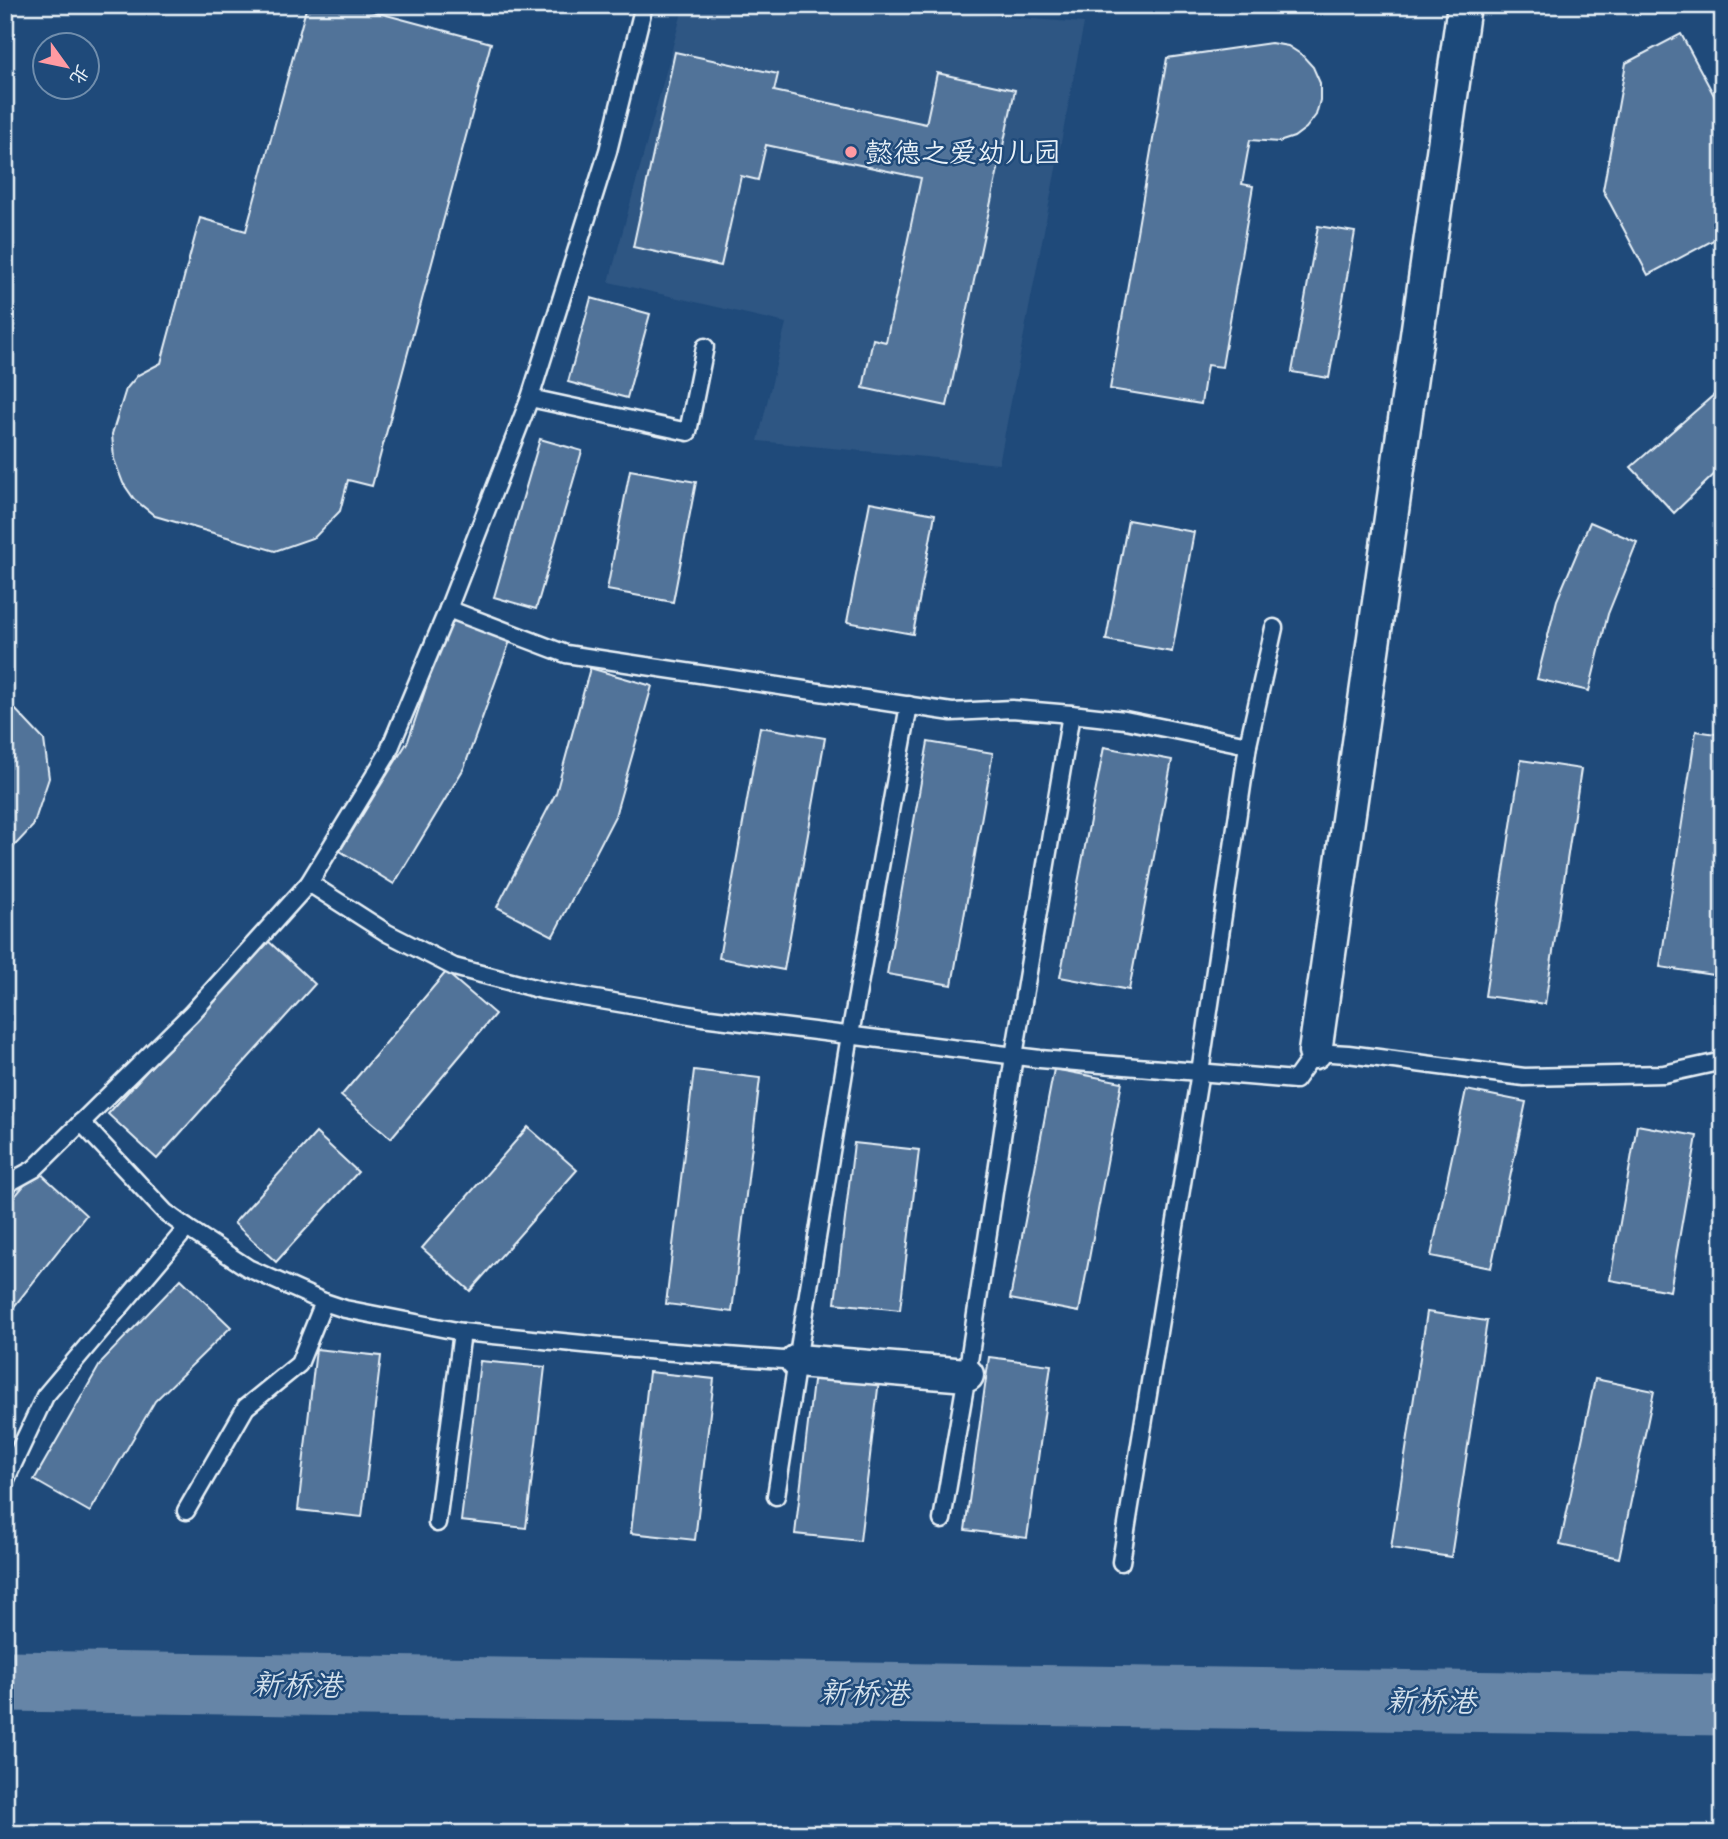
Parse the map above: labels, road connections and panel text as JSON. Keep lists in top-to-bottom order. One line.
{"water":["新桥港"],"places":["懿德之爱幼儿园"],"north":"bottom right"}
